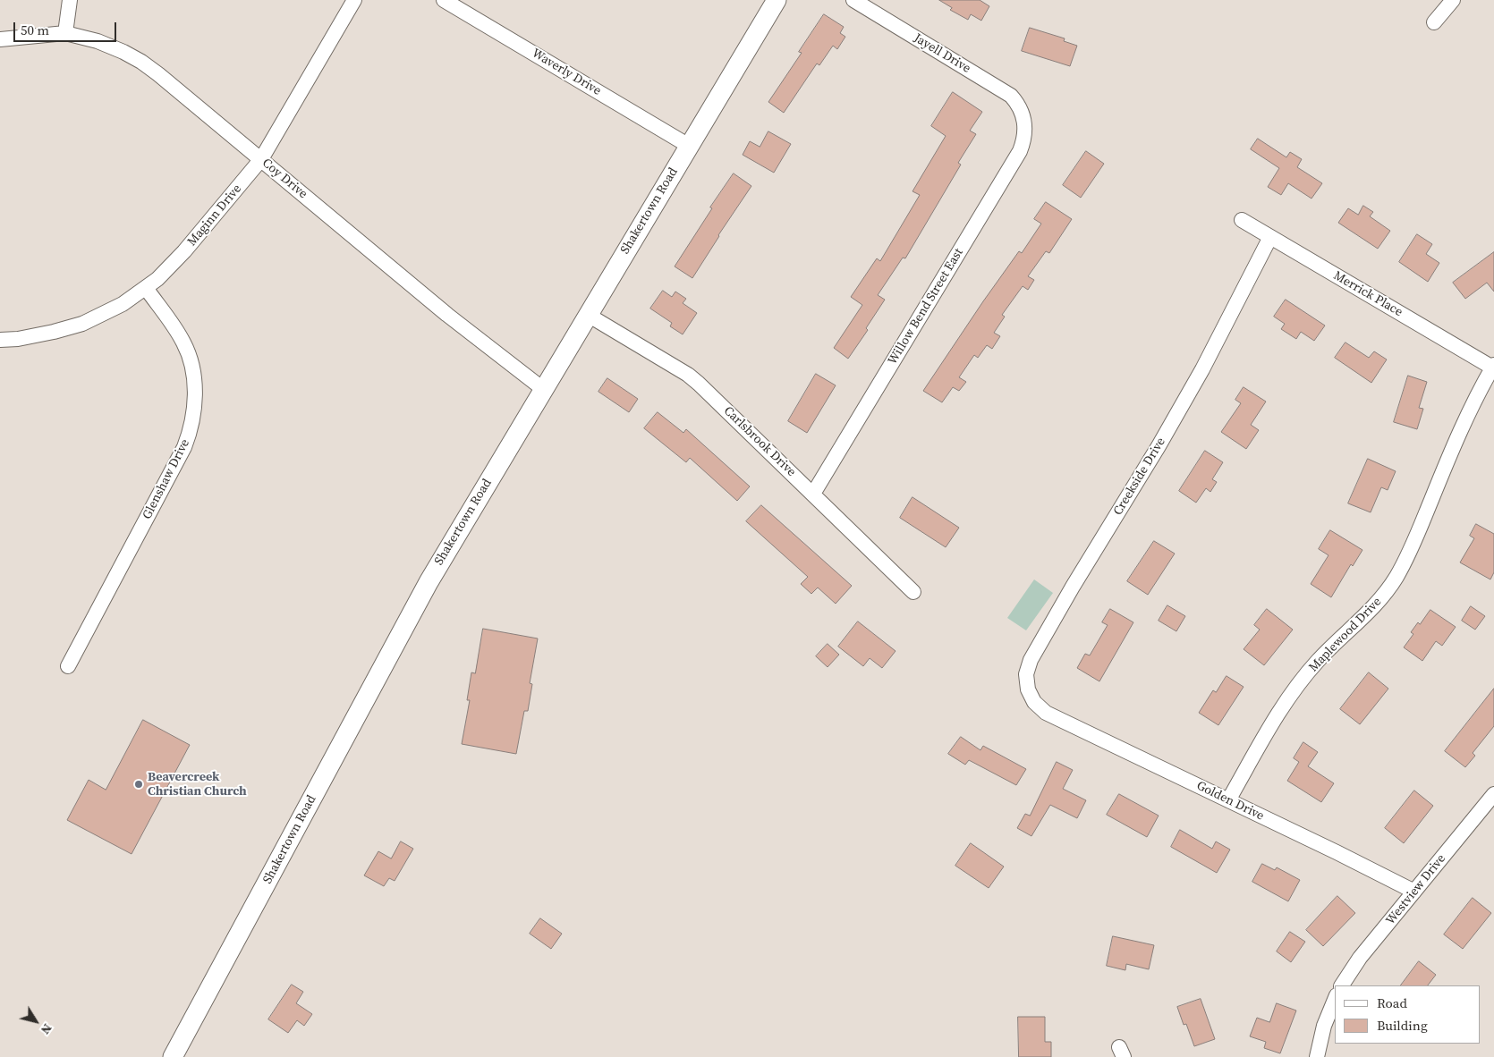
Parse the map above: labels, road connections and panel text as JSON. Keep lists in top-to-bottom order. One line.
{"streets":{"street":["Jayell Drive","Waverly Drive","Coy Drive","Shakertown Road","Maginn Drive","Merrick Place","Willow Bend Street East","Carlsbrook Drive","Creekside Drive","Glenshaw Drive","Maplewood Drive","Golden Drive","Westview Drive"]},"crossings":[["Jayell Drive","Willow Bend Street East"],["Waverly Drive","Shakertown Road"],["Coy Drive","Shakertown Road"],["Coy Drive","Maginn Drive"],["Shakertown Road","Carlsbrook Drive"],["Maginn Drive","Glenshaw Drive"],["Merrick Place","Creekside Drive"],["Merrick Place","Maplewood Drive"],["Willow Bend Street East","Carlsbrook Drive"],["Creekside Drive","Golden Drive"],["Maplewood Drive","Golden Drive"],["Golden Drive","Westview Drive"]],"places":["Beavercreek Christian Church"],"legend":["Road","Building"],"scale_bar":"50 m","north":"bottom right"}
